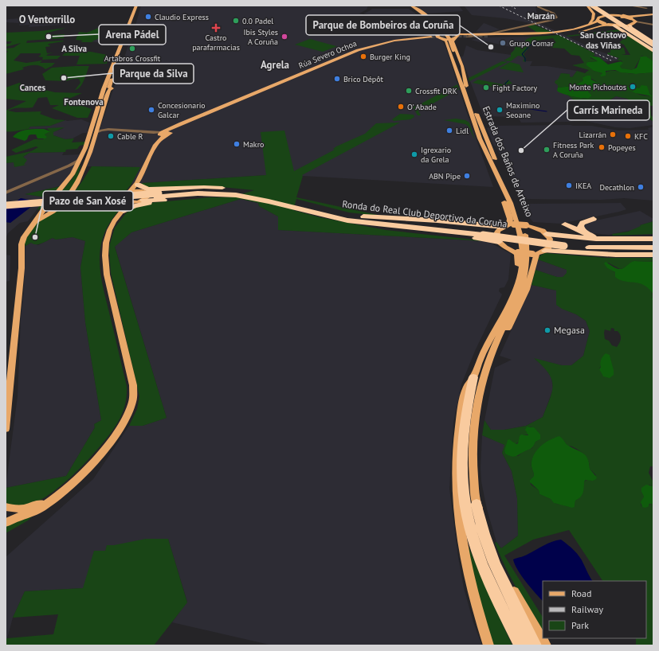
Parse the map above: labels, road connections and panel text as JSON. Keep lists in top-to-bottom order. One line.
{"streets":{"highway":["Ronda do Real Club Deportivo da Coruña"],"main road":["Rúa Severo Ochoa","Estrada dos Baños de Arteixo"]},"districts":["Marzán","O Ventorrillo","San Cristovo das Viñas","A Silva","Agrela","Cances","Fontenova"],"places":{"other":["Claudio Express","0.0 Padel","Arena Pádel","Ibis Styles A Coruña","Grupo Comar","Parque de Bombeiros da Coruña","Artabros Crossfit","Burger King","Parque da Silva","Brico Dépôt","Monte Pichoutos","Fight Factory","Crossfit DRK","O' Abade","Concesionario Galcar","Maximino Seoane","Lidl","Lizarrán","Cable R","KFC","Makro","Popeyes","Fitness Park A Coruña","Carrís Marineda","Igrexario da Grela","ABN Pipe","IKEA","Decathlon","Pazo de San Xosé","Megasa"],"health":["Castro parafarmacias"]},"legend":["Road","Railway","Park"]}
